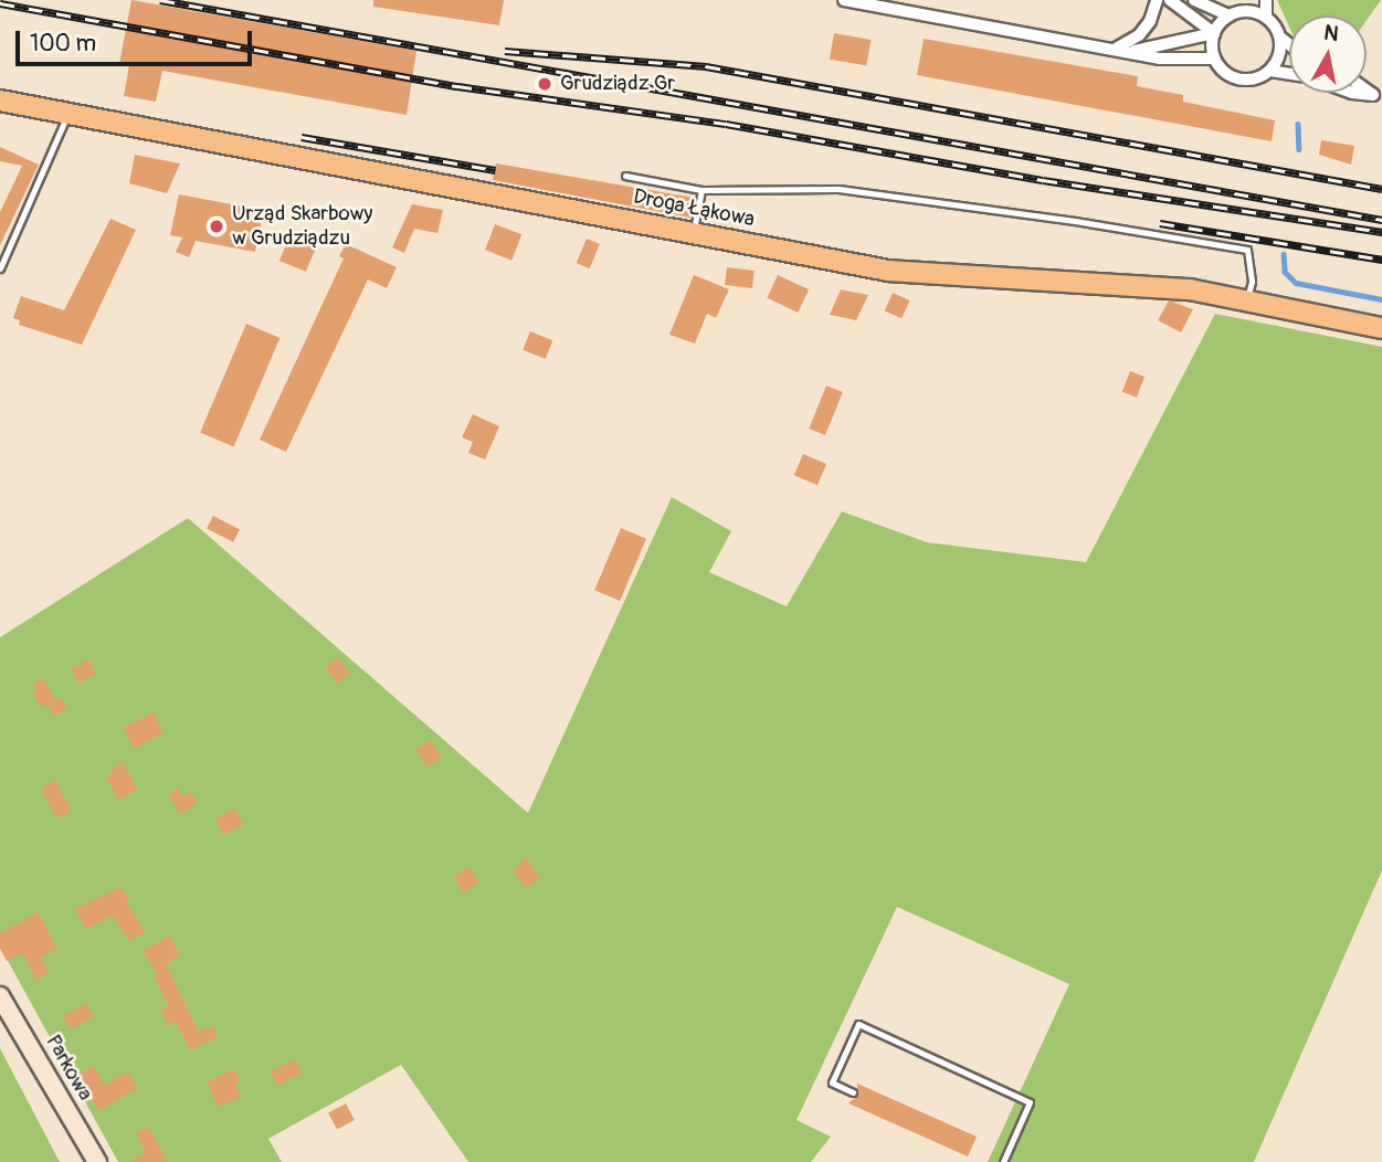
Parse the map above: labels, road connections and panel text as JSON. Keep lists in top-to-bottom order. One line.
{"streets":{"main road":["Droga Łąkowa"],"street":["Parkowa"]},"places":["Grudziądz Gr","Urząd Skarbowy w Grudziądzu"],"scale_bar":"100 m","north":"top"}
